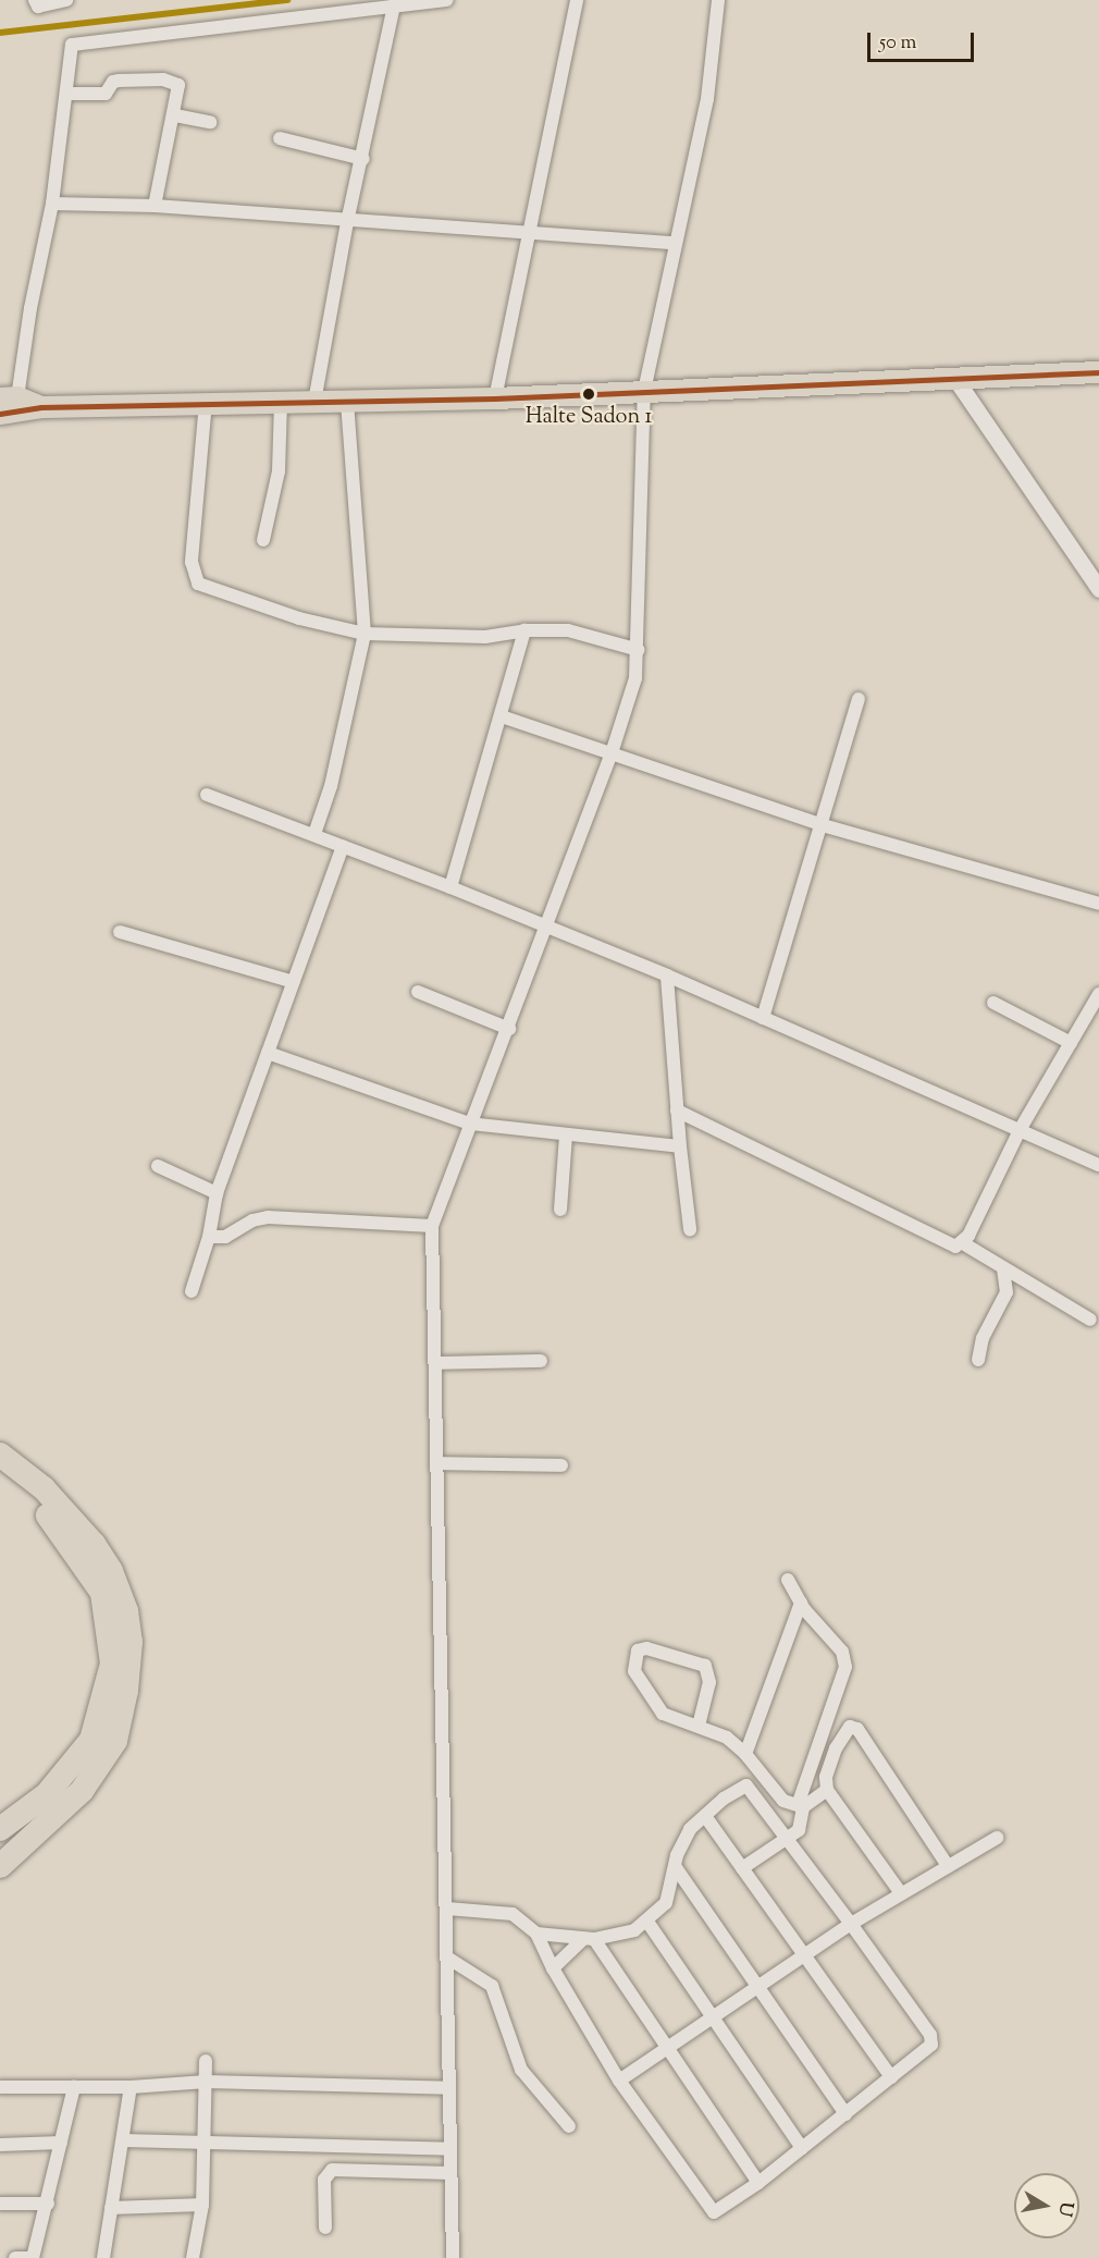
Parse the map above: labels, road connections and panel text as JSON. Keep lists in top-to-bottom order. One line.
{"places":["Halte Sadon 1"],"scale_bar":"50 m","north":"right"}
